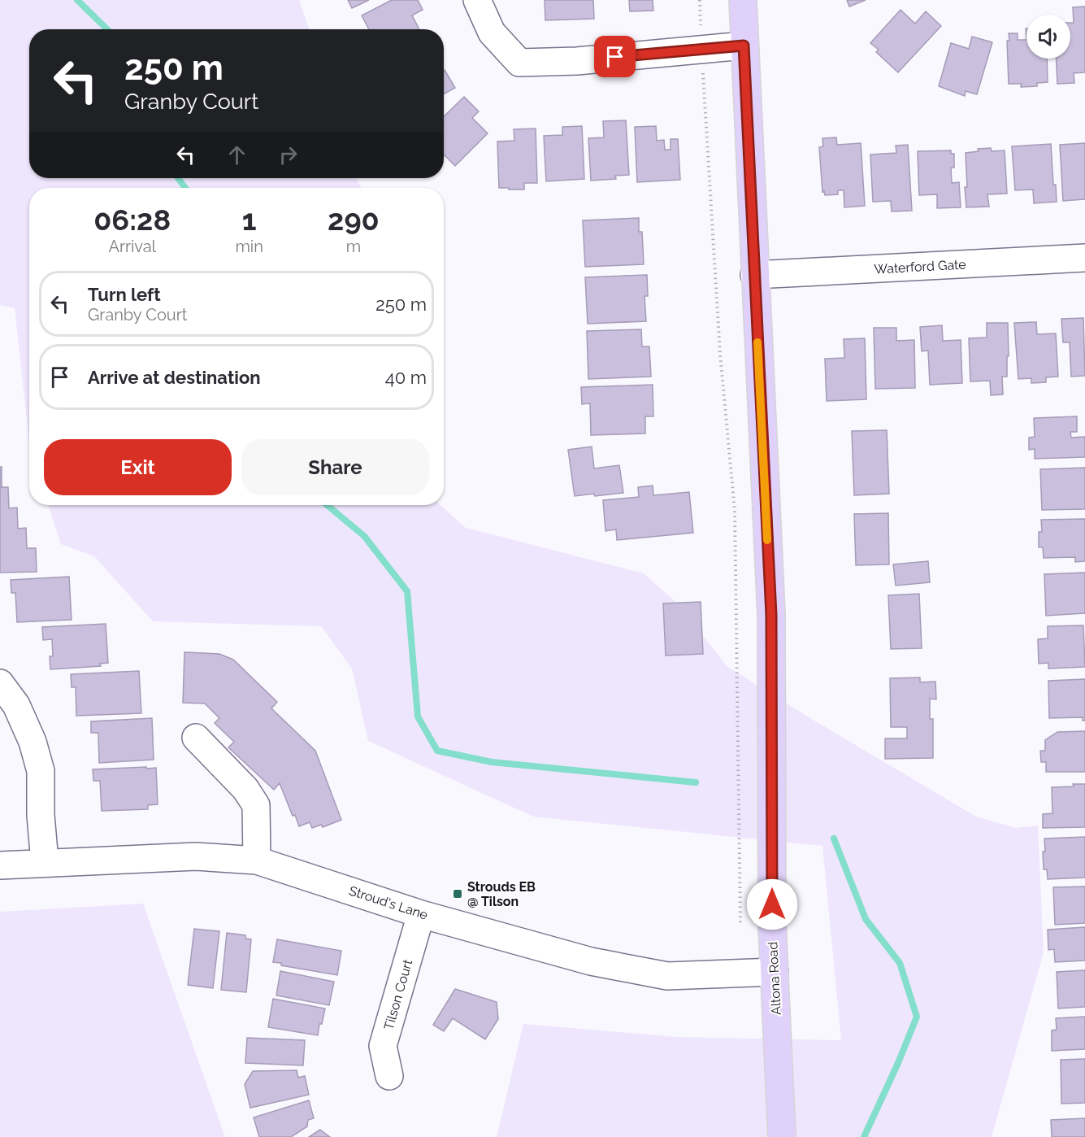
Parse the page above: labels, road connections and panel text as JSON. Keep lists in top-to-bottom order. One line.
{"streets":{"main road":["Altona Road"],"street":["Waterford Gate","Stroud's Lane","Tilson Court"]},"crossings":[["Waterford Gate","Altona Road"],["Stroud's Lane","Altona Road"],["Stroud's Lane","Tilson Court"]],"places":{"transit":["Strouds EB @ Tilson"]},"page":{"turn":["250 m","Granby Court"],"eta":["06:28","Arrival","1","min","290","m"],"list":[{"name":"Turn left","note":"Granby Court","value":"250 m"},{"name":"Arrive at destination","value":"40 m"}],"buttons":["Exit","Share"]}}
